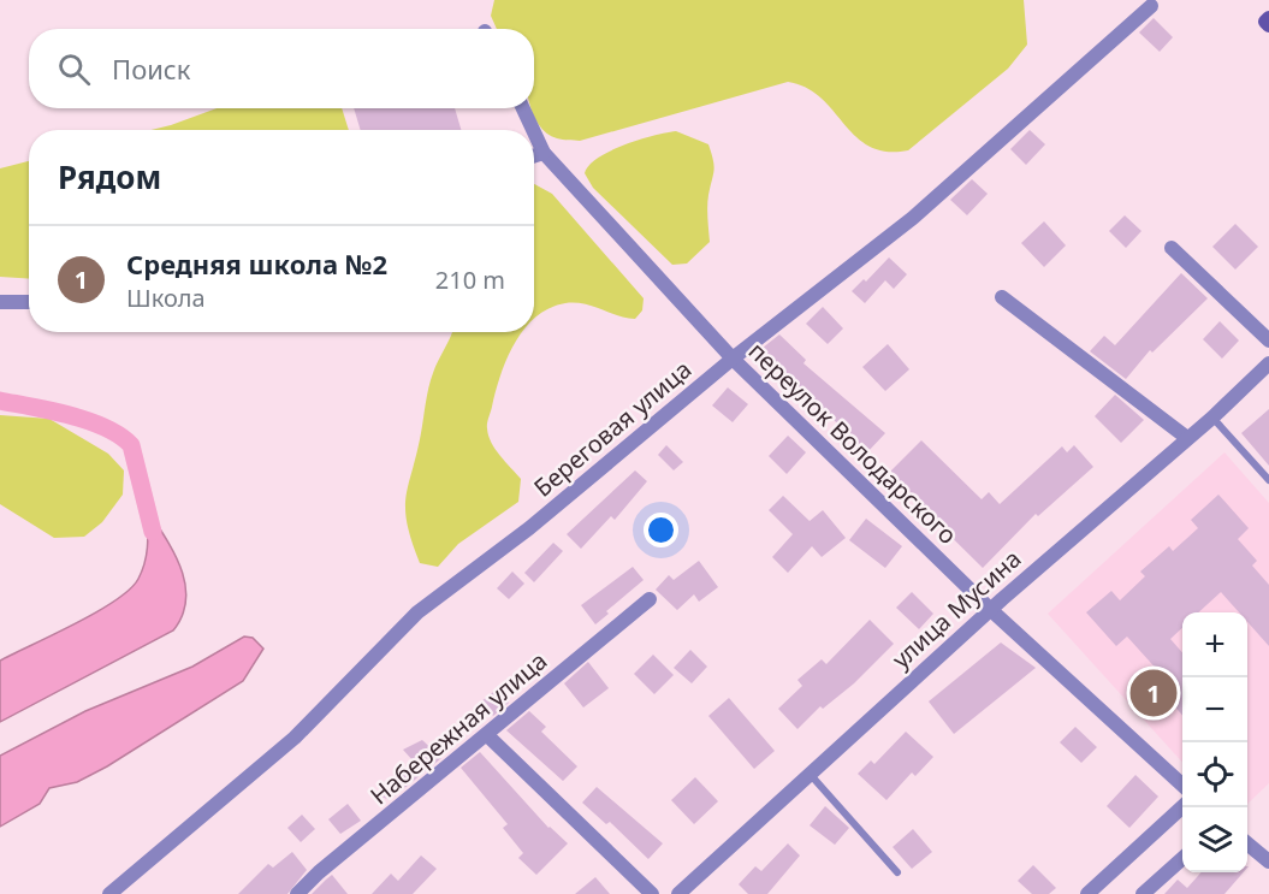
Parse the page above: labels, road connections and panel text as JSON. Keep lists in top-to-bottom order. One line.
{"streets":{"street":["Береговая улица","переулок Володарского","улица Мусина","Набережная улица"]},"crossings":[["Береговая улица","переулок Володарского"],["переулок Володарского","улица Мусина"]],"page":{"search":"Поиск","heading":"Рядом","list":[{"mark":"1","name":"Средняя школа №2","note":"Школа","value":"210 m"}],"map_buttons":["+","−"],"pins":"1"}}
